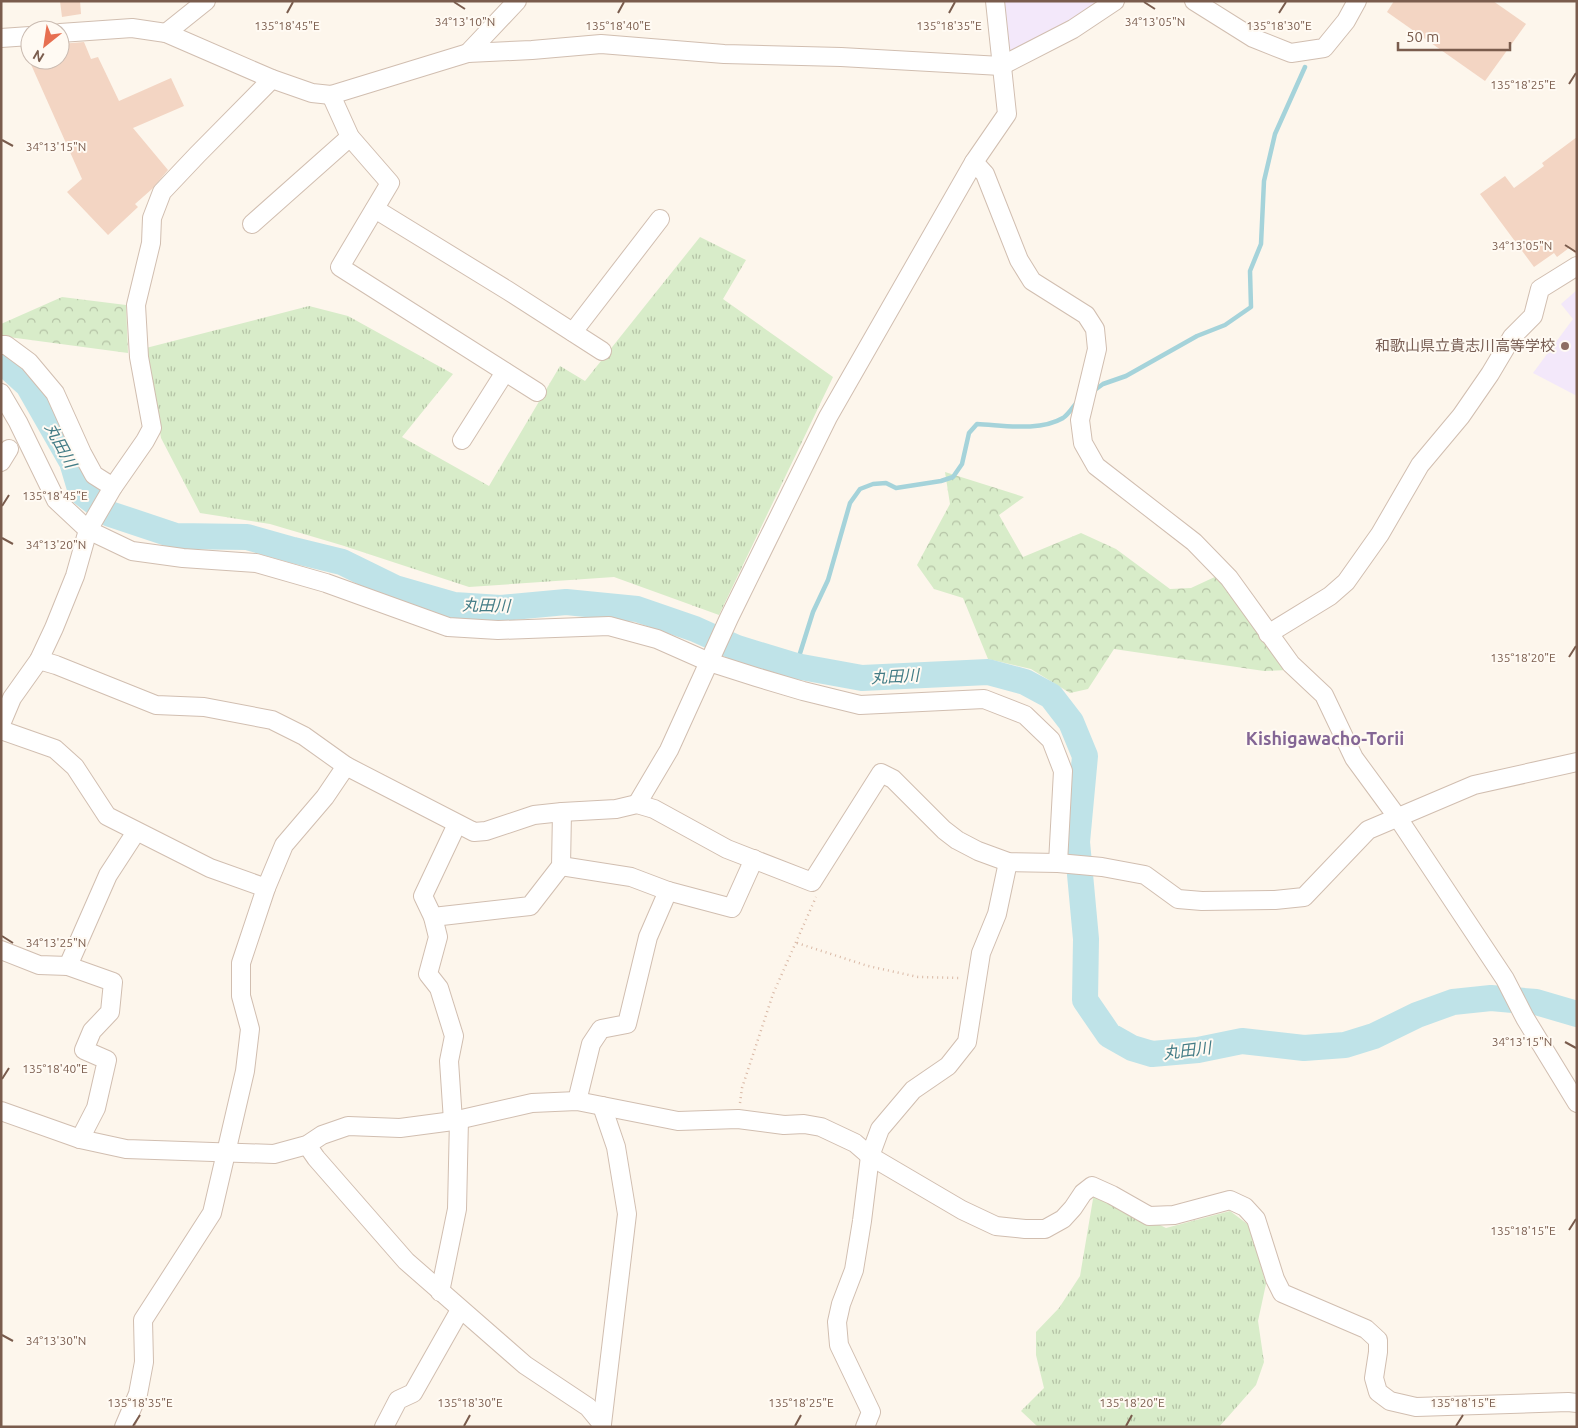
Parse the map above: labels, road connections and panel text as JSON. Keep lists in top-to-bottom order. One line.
{"districts":["Kishigawacho-Torii"],"water":["丸田川"],"places":["和歌山県立貴志川高等学校"],"scale_bar":"50 m","north":"bottom left","coordinates":["34°13'10\"N","34°13'05\"N","135°18'45\"E","135°18'40\"E","135°18'35\"E","135°18'30\"E","135°18'25\"E","34°13'15\"N","34°13'20\"N","135°18'20\"E","34°13'25\"N","135°18'15\"E","34°13'30\"N"]}
